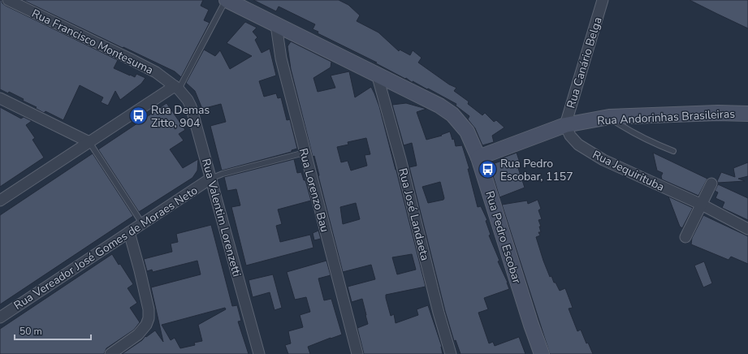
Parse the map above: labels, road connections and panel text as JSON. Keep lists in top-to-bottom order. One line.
{"streets":{"main road":["Rua Andorinhas Brasileiras","Rua Pedro Escobar"],"street":["Rua Francisco Montesuma","Rua Canário Belga","Rua Jequirituba","Rua Lorenzo Bau","Rua José Landaeta","Rua Valentim Lorenzetti","Rua Vereador José Gomes de Moraes Neto"]},"crossings":[["Rua Francisco Montesuma","Rua Valentim Lorenzetti"],["Rua Canário Belga","Rua Andorinhas Brasileiras"],["Rua Canário Belga","Rua Jequirituba"],["Rua Andorinhas Brasileiras","Rua Jequirituba"],["Rua Andorinhas Brasileiras","Rua Pedro Escobar"],["Rua Lorenzo Bau","Rua Pedro Escobar"],["Rua José Landaeta","Rua Pedro Escobar"],["Rua Valentim Lorenzetti","Rua Vereador José Gomes de Moraes Neto"]],"places":{"bus stop":["Rua Demas Zitto, 904","Rua Pedro Escobar, 1157"]},"scale_bar":"50 m"}
